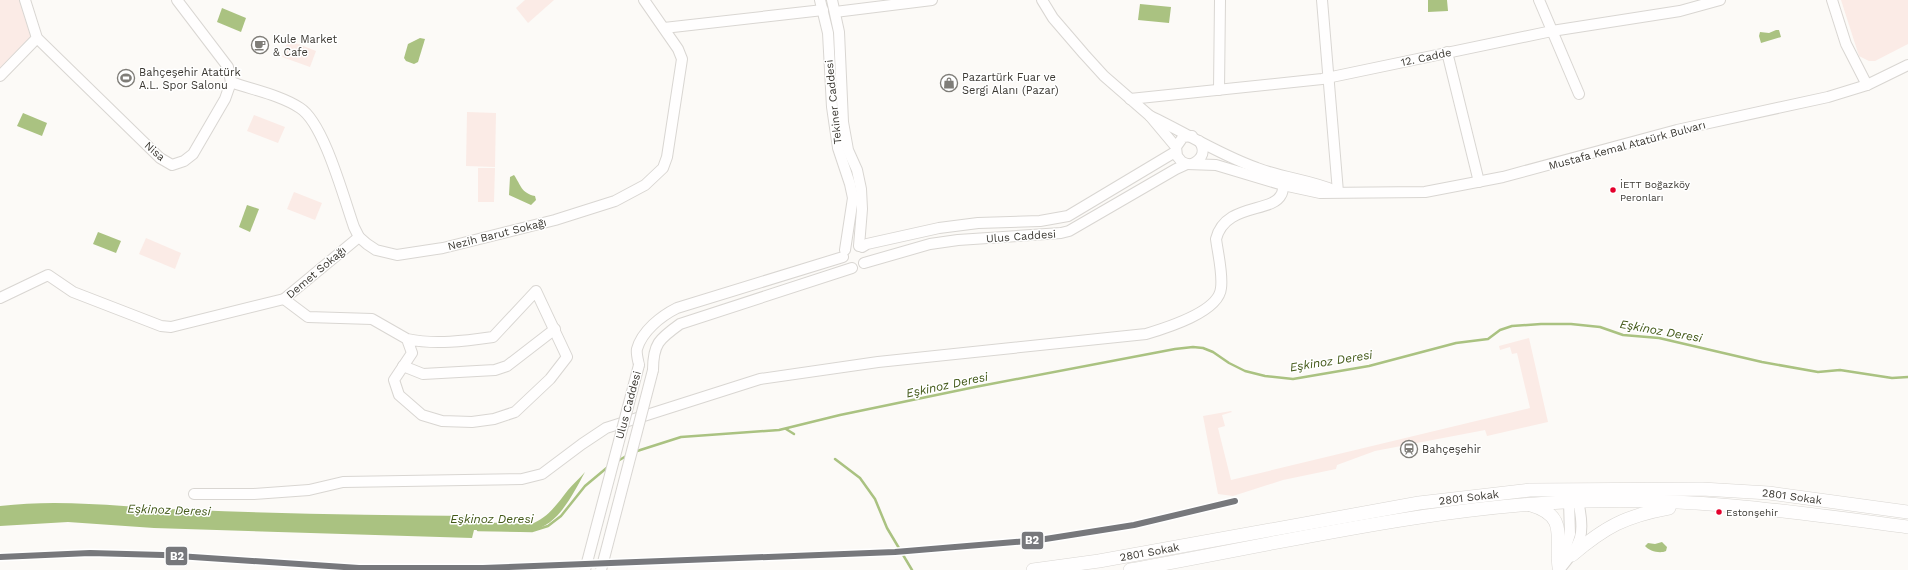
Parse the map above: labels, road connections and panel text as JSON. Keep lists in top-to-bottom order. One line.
{"streets":{"main road":["2801 Sokak"],"street":["12. Cadde","Tekiner Caddesi","Mustafa Kemal Atatürk Bulvarı","Nisa","Nezih Barut Sokağı","Ulus Caddesi","Demet Sokağı"]},"crossings":[["Tekiner Caddesi","Ulus Caddesi"],["Mustafa Kemal Atatürk Bulvarı","Ulus Caddesi"],["Nezih Barut Sokağı","Demet Sokağı"]],"water":["Eşkinoz Deresi"],"places":{"cafe":["Kule Market & Cafe"],"sports":["Bahçeşehir Atatürk A.L. Spor Salonu"],"shop":["Pazartürk Fuar ve Sergi Alanı (Pazar)"],"other":["İETT Boğazköy Peronları","Estonşehir"],"station":["Bahçeşehir"]},"lines":["transit line B2"]}
